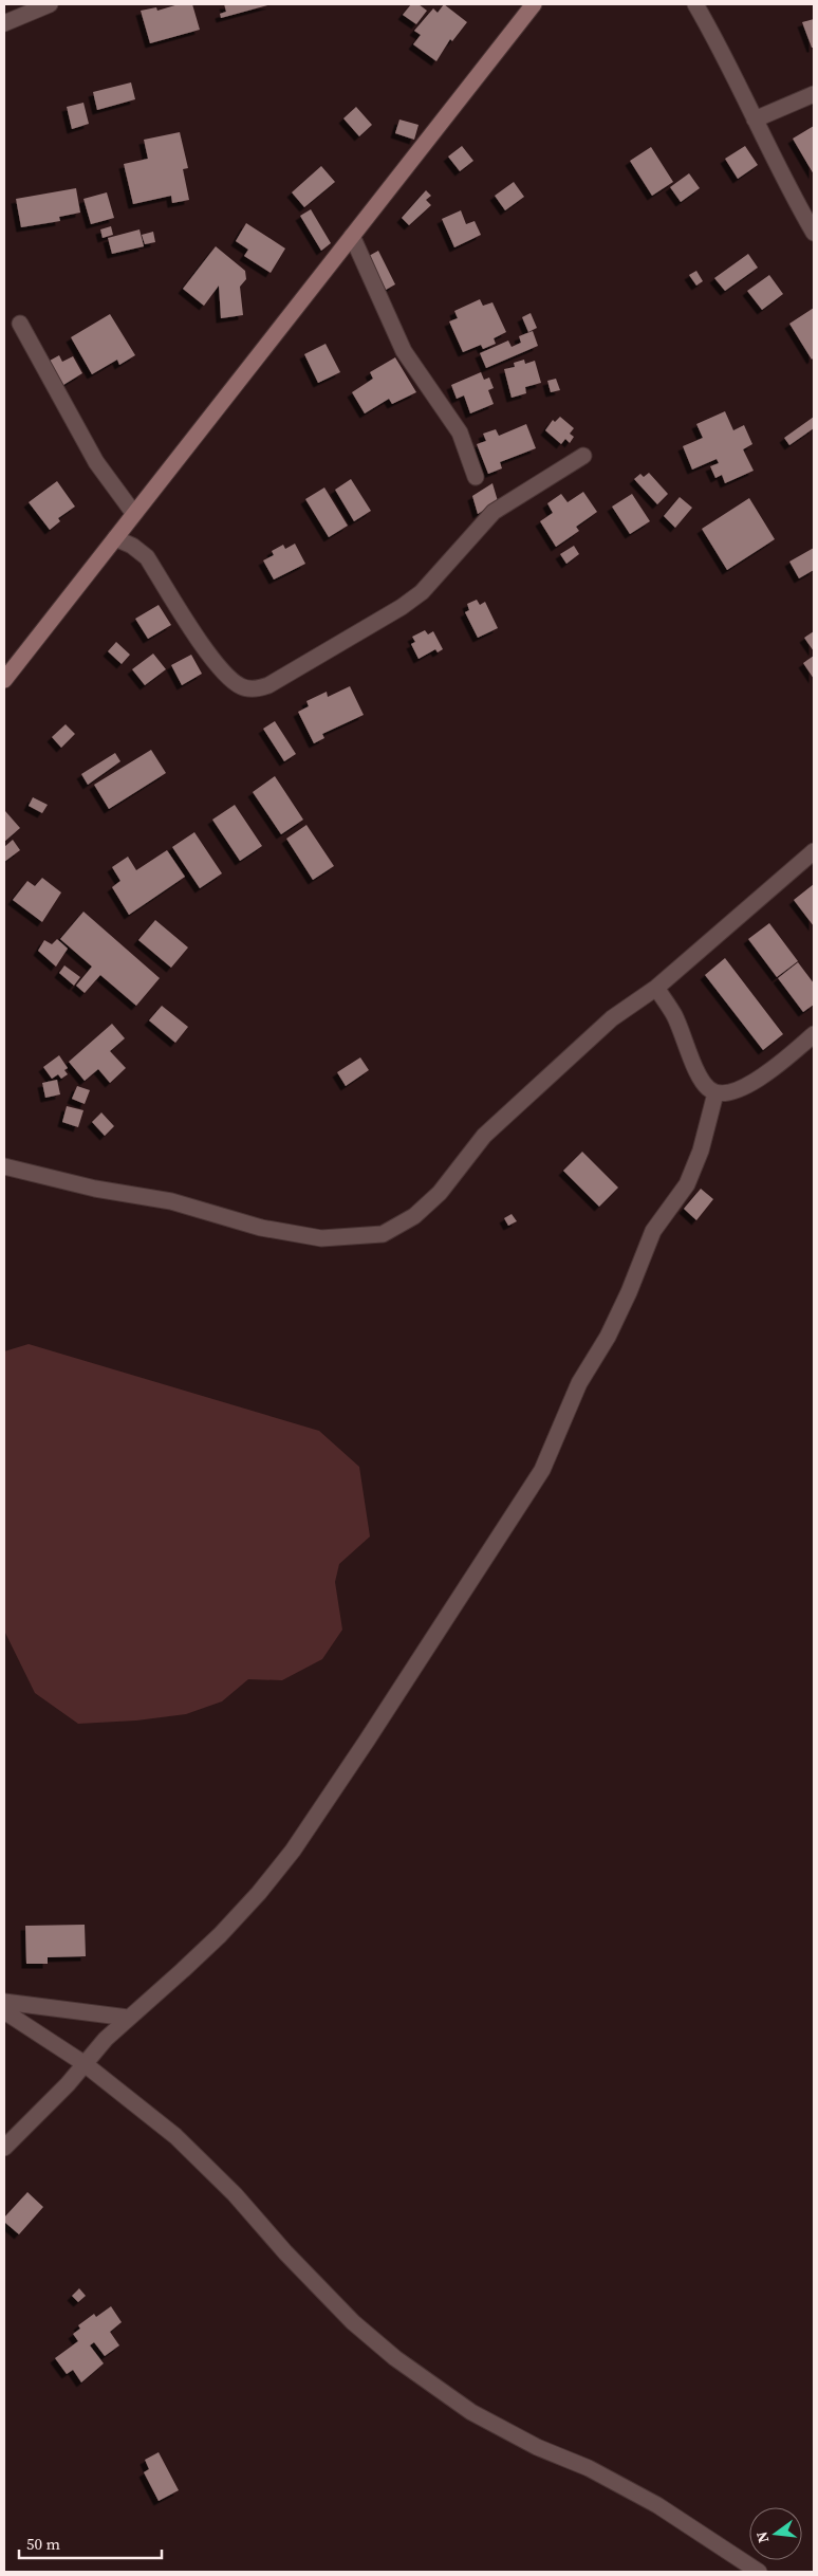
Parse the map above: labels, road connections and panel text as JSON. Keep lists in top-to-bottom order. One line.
{"scale_bar":"50 m","north":"left"}
